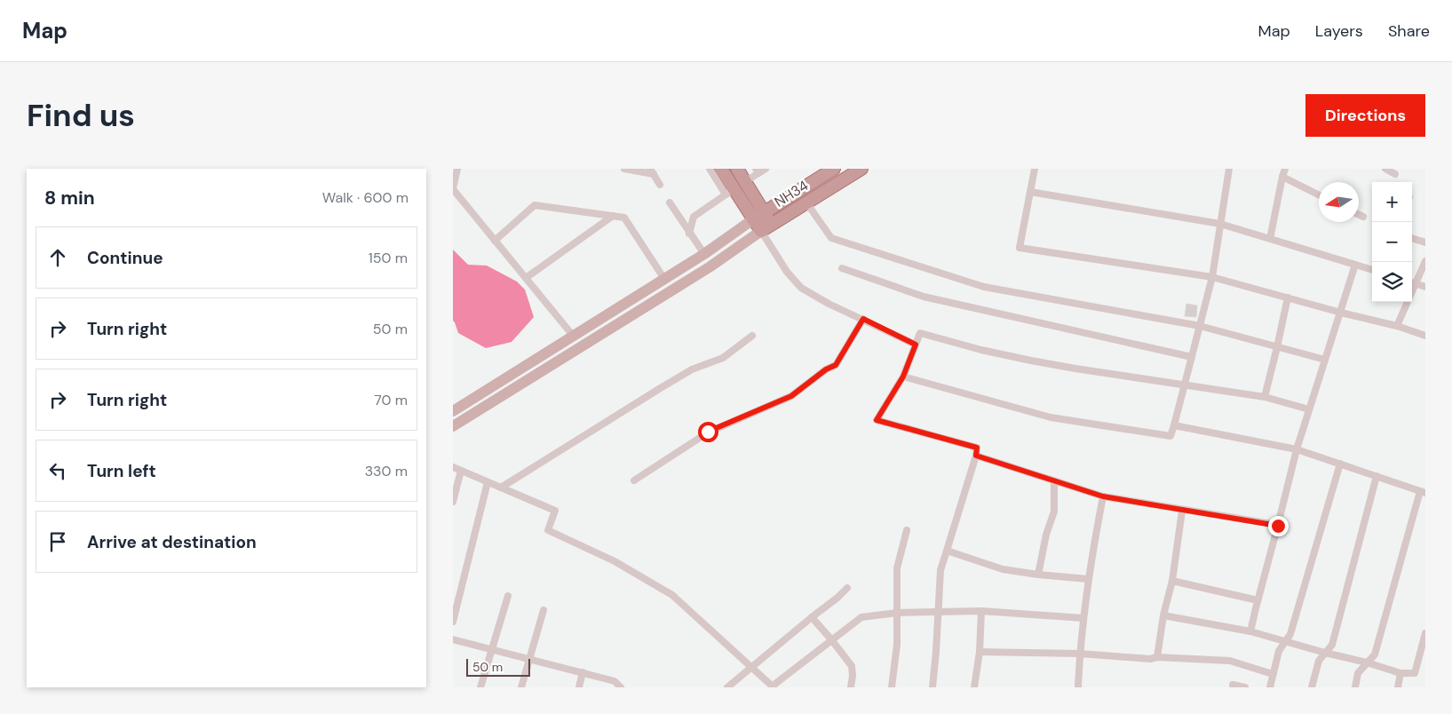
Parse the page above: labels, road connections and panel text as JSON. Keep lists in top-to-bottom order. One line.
{"streets":{"highway":["NH34"]},"scale_bar":"50 m","north":"left","page":{"header":"Map","nav":["Map","Layers","Share"],"buttons":"Directions","title":"Find us","heading":["8 min","Walk · 600 m"],"map_buttons":["+","−"],"list":[["Continue","150 m"],["Turn right","50 m"],["Turn right","70 m"],["Turn left","330 m"],"Arrive at destination"],"scale":"50 m"}}
